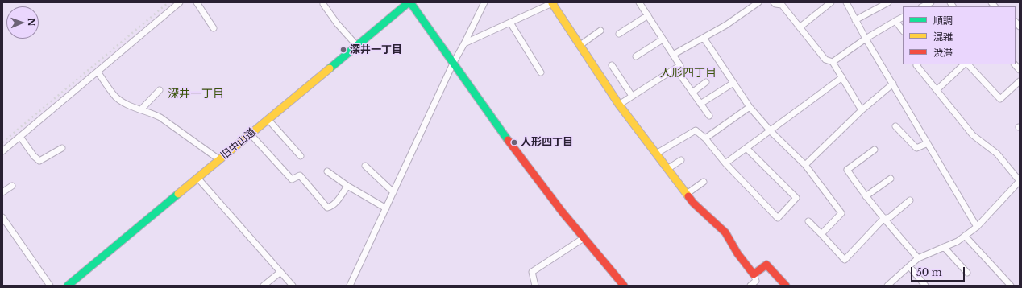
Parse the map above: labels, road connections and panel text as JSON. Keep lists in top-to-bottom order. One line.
{"streets":{"street":["旧中山道"]},"districts":["人形四丁目","深井一丁目"],"places":["深井一丁目","人形四丁目"],"legend":["順調","混雑","渋滞"],"scale_bar":"50 m","north":"right"}
